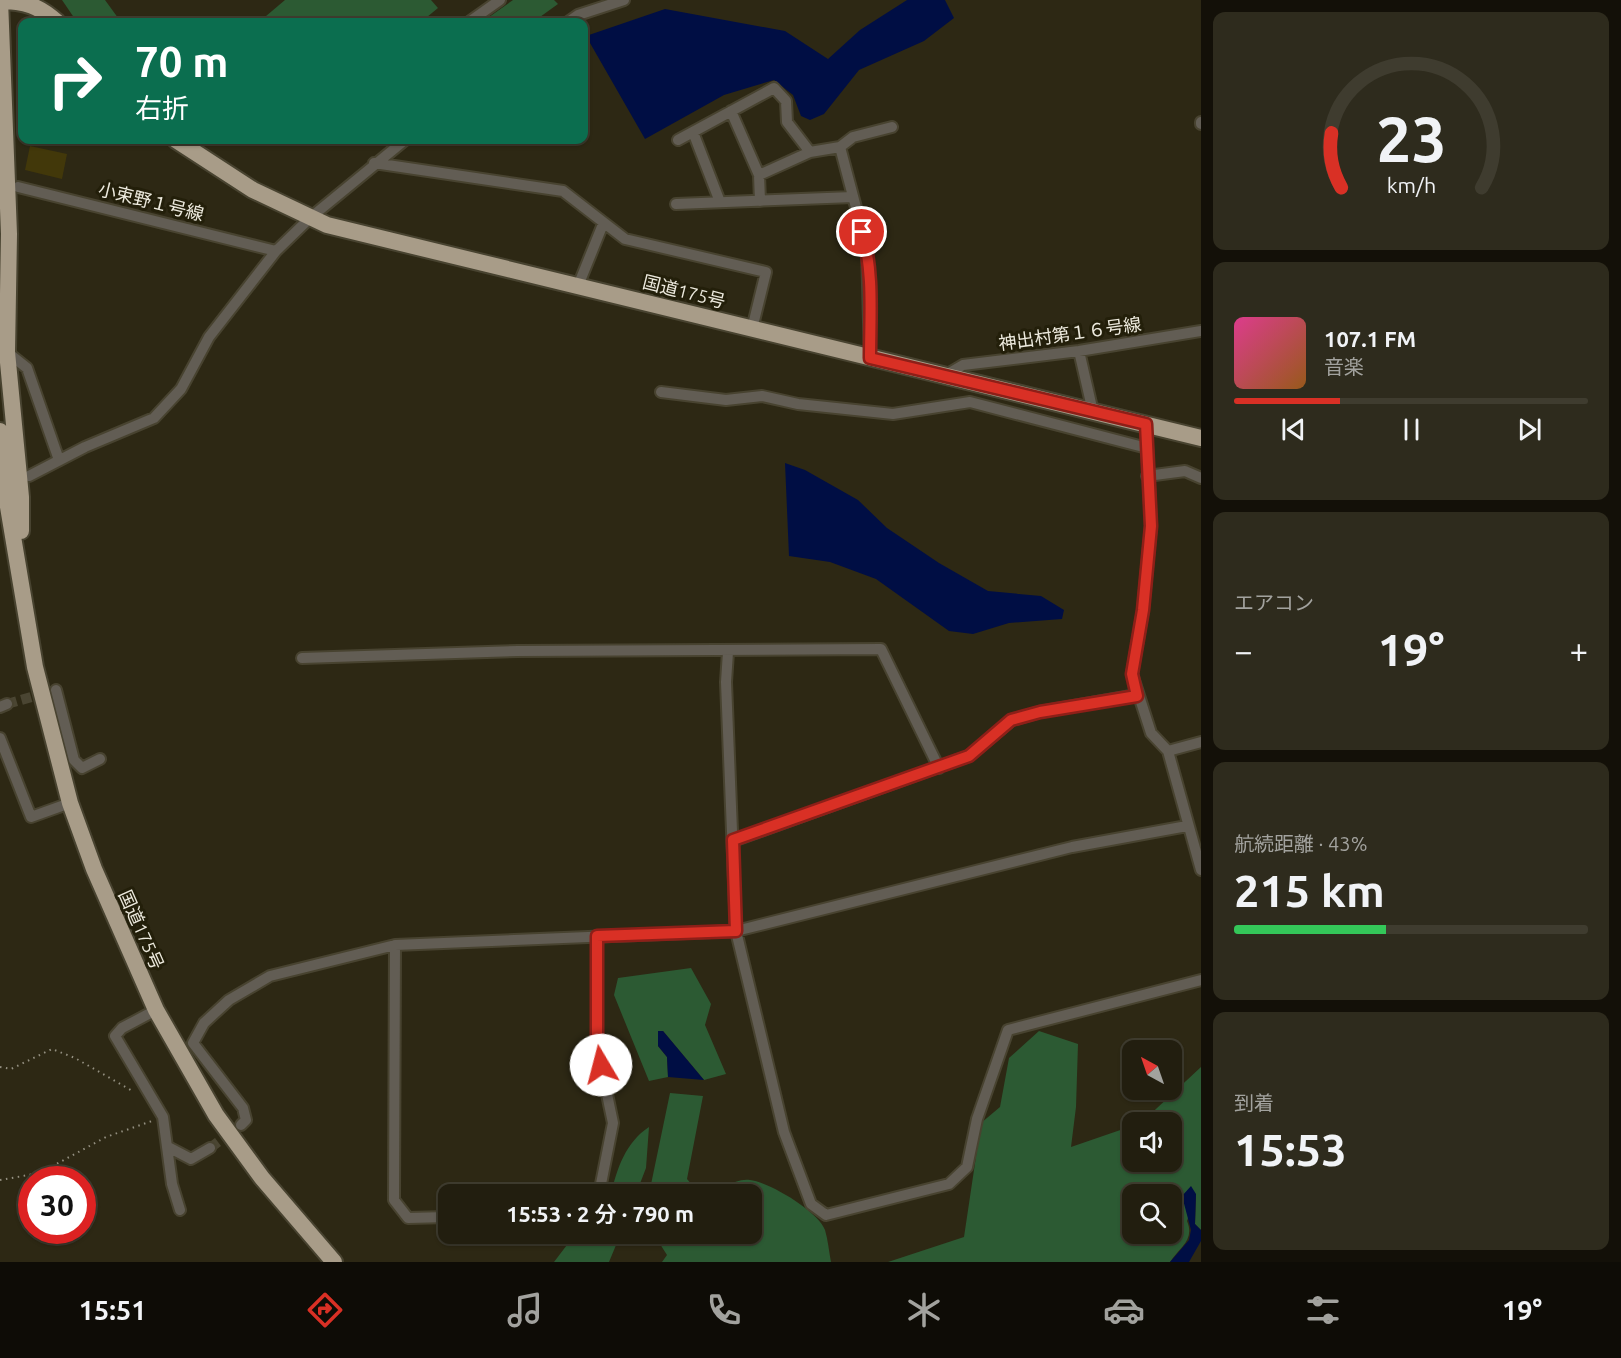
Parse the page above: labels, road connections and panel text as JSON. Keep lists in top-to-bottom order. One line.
{"streets":{"highway":["国道175号"],"street":["小束野１号線","神出村第１６号線"]},"crossings":[["国道175号","神出村第１６号線"]],"north":"top left","page":{"turn":["70 m","右折"],"song":["107.1 FM","音楽"],"tile":["エアコン",["航続距離 · 43%","215 km"],["到着","15:53"]],"heat":["−","19°","+"],"limit":"30","trip":"15:53 · 2 分 · 790 m","tabs":["15:51","19°"],"gauge":["23","km/h"]}}
